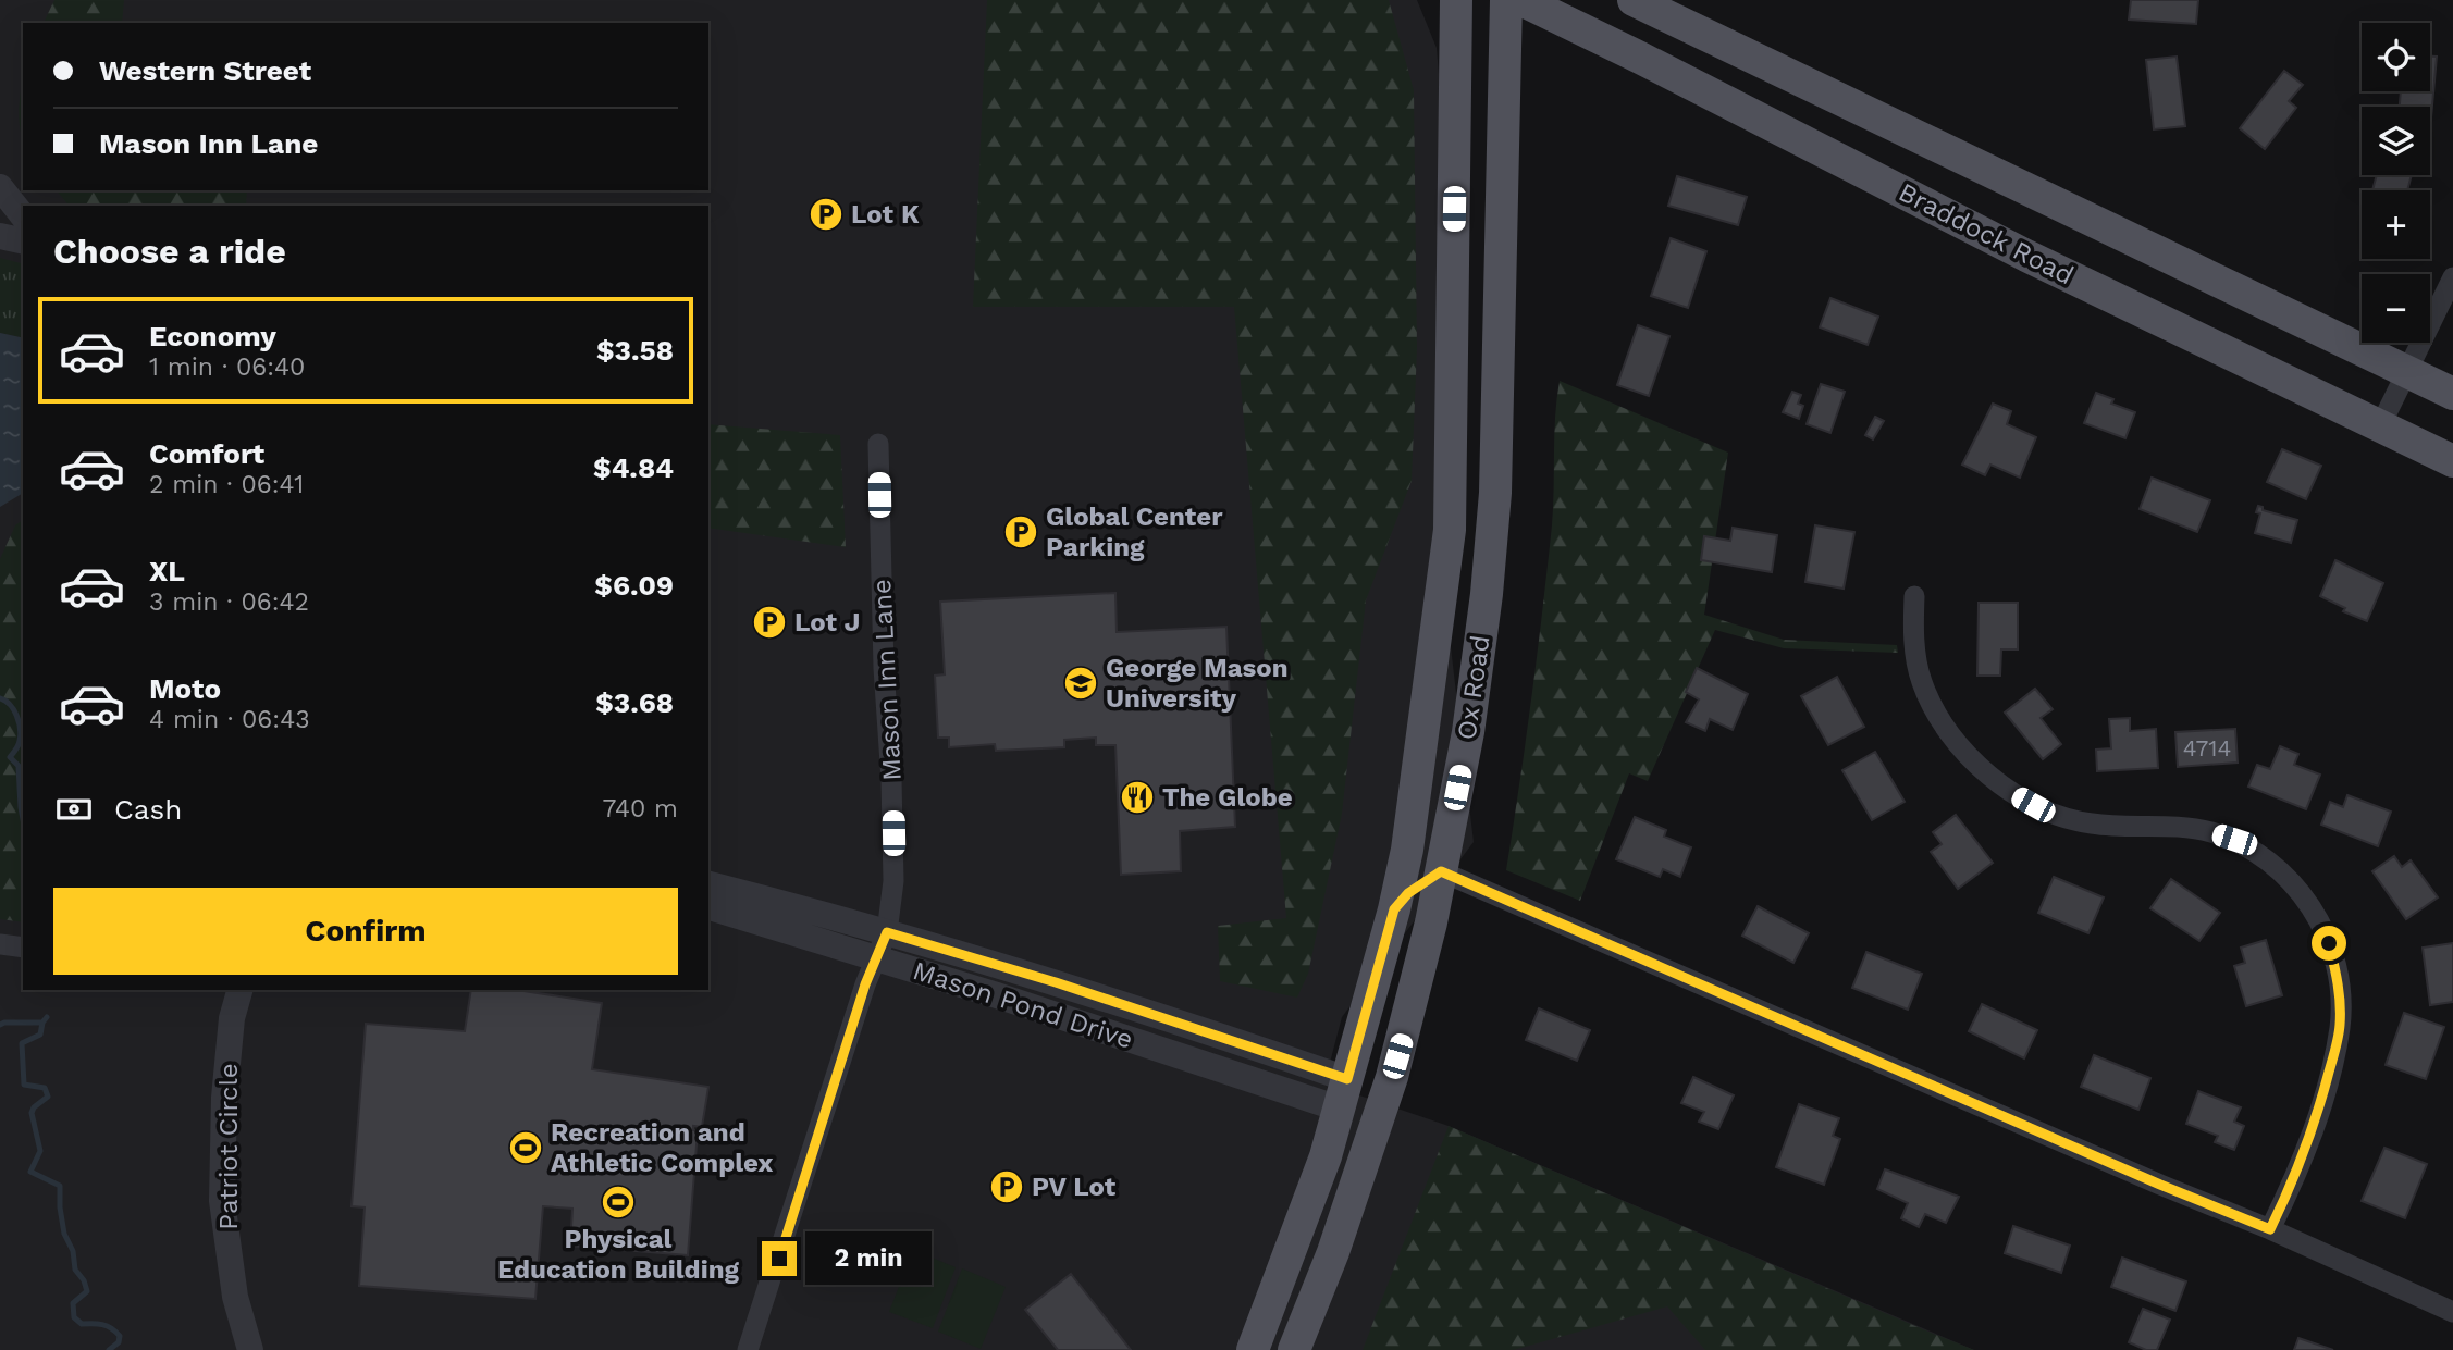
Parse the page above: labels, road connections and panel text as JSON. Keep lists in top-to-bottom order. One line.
{"streets":{"main road":["Braddock Road","Ox Road"],"street":["Mason Inn Lane","Mason Pond Drive","Patriot Circle"]},"crossings":[["Mason Inn Lane","Mason Pond Drive"],["Ox Road","Mason Pond Drive"]],"places":{"parking":["Lot K","Global Center Parking","Lot J","PV Lot"],"school or university":["George Mason University"],"restaurant":["The Globe"],"sports":["Recreation and Athletic Complex","Physical Education Building"]},"house_numbers":["4714"],"page":{"map_buttons":["+","−"],"banner":["Western Street","Mason Inn Lane"],"heading":"Choose a ride","list":[{"name":"Economy","note":"1 min · 06:40","value":"$3.58"},{"name":"Comfort","note":"2 min · 06:41","value":"$4.84"},{"name":"XL","note":"3 min · 06:42","value":"$6.09"},{"name":"Moto","note":"4 min · 06:43","value":"$3.68"}],"pay":["Cash","740 m"],"buttons":"Confirm","bubble":"2 min"}}
